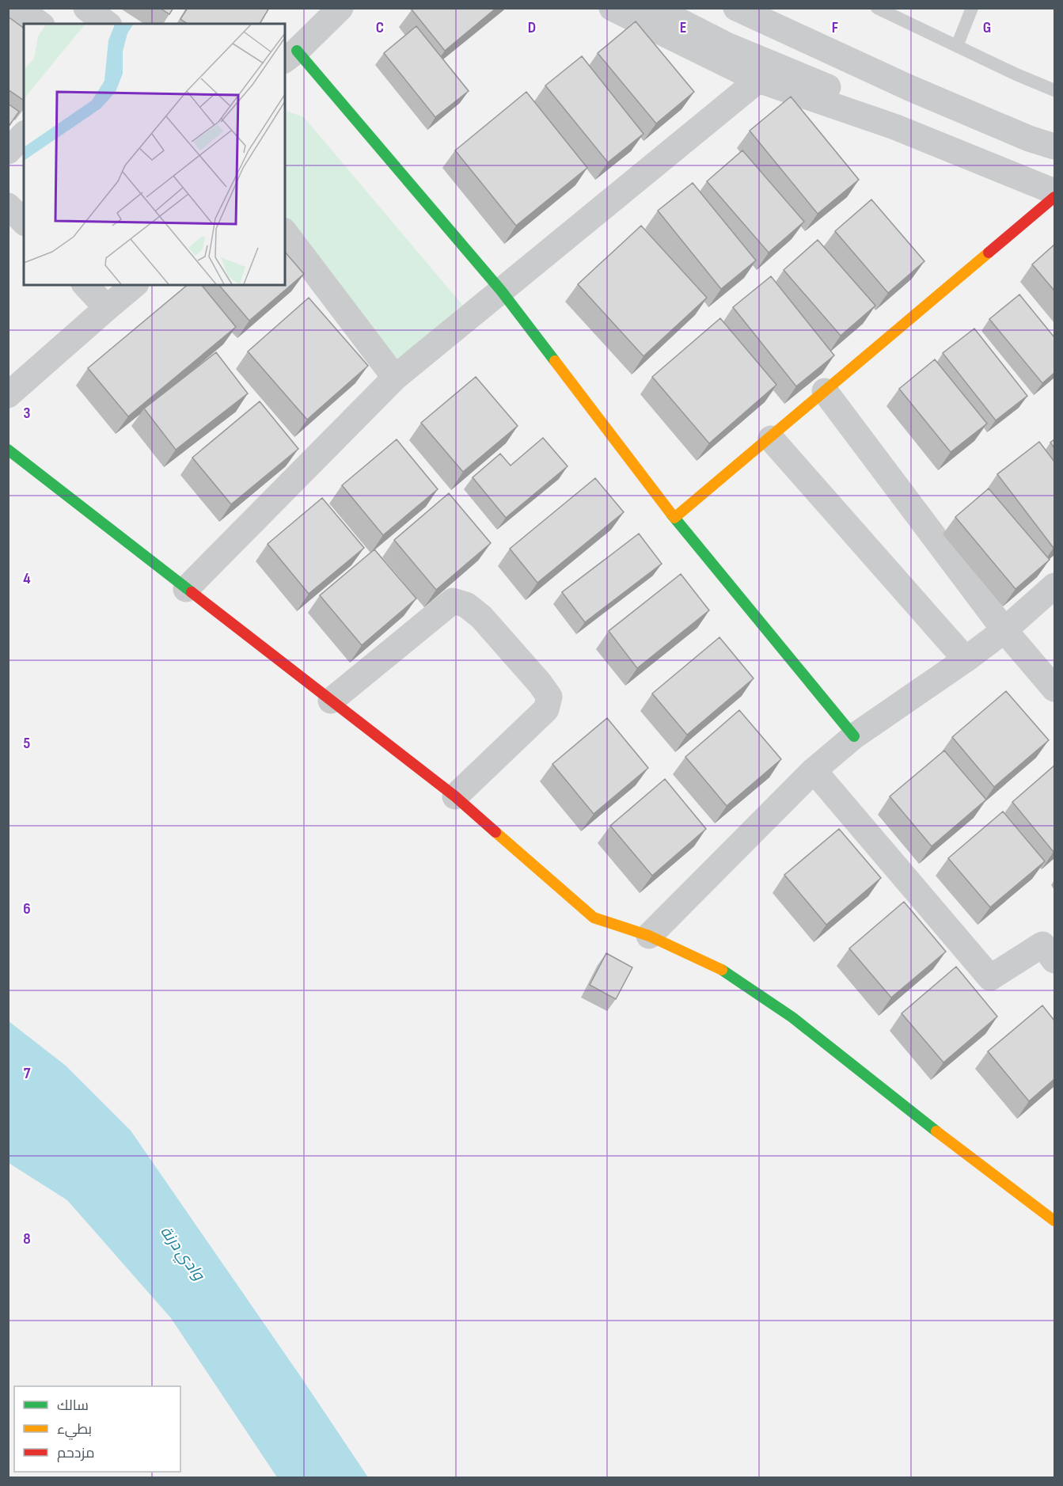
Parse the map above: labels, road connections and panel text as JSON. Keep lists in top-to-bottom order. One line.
{"water":["وادي درنة"],"legend":["سالك","بطيء","مزدحم"],"grid":{"columns":["C","D","E","F","G"],"rows":["3","4","5","6","7","8"]}}
